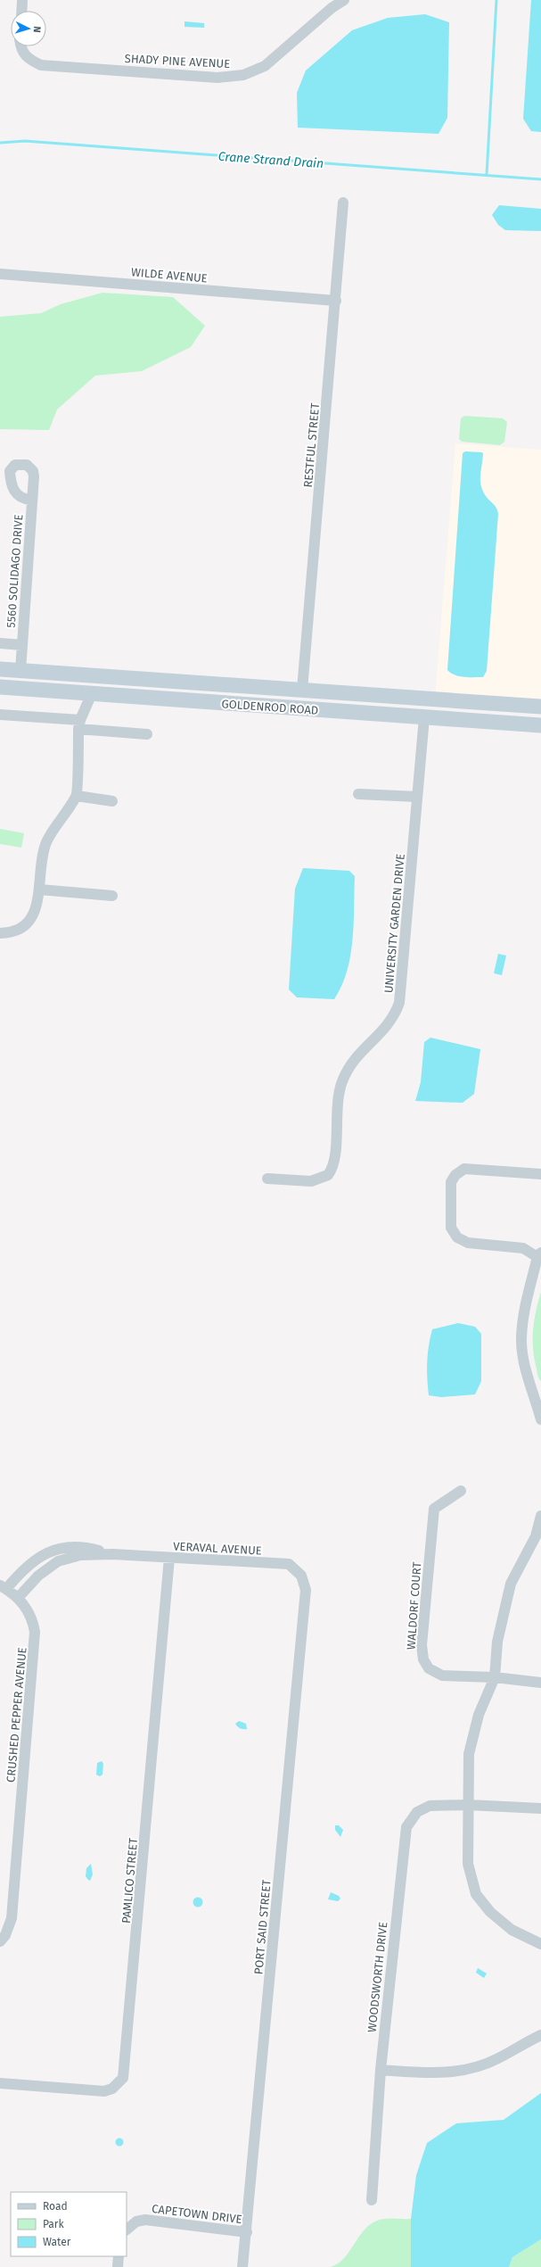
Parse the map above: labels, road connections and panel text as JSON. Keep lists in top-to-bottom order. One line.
{"streets":{"main road":["GOLDENROD ROAD"],"street":["SHADY PINE AVENUE","WILDE AVENUE","RESTFUL STREET","5560 SOLIDAGO DRIVE","UNIVERSITY GARDEN DRIVE","VERAVAL AVENUE","WALDORF COURT","CRUSHED PEPPER AVENUE","PAMLICO STREET","PORT SAID STREET","WOODSWORTH DRIVE","CAPETOWN DRIVE"]},"crossings":[["WILDE AVENUE","RESTFUL STREET"],["RESTFUL STREET","GOLDENROD ROAD"],["5560 SOLIDAGO DRIVE","GOLDENROD ROAD"],["GOLDENROD ROAD","UNIVERSITY GARDEN DRIVE"],["VERAVAL AVENUE","CRUSHED PEPPER AVENUE"],["VERAVAL AVENUE","PAMLICO STREET"],["VERAVAL AVENUE","PORT SAID STREET"],["PORT SAID STREET","CAPETOWN DRIVE"]],"water":["Crane Strand Drain"],"legend":["Road","Park","Water"],"north":"right"}
